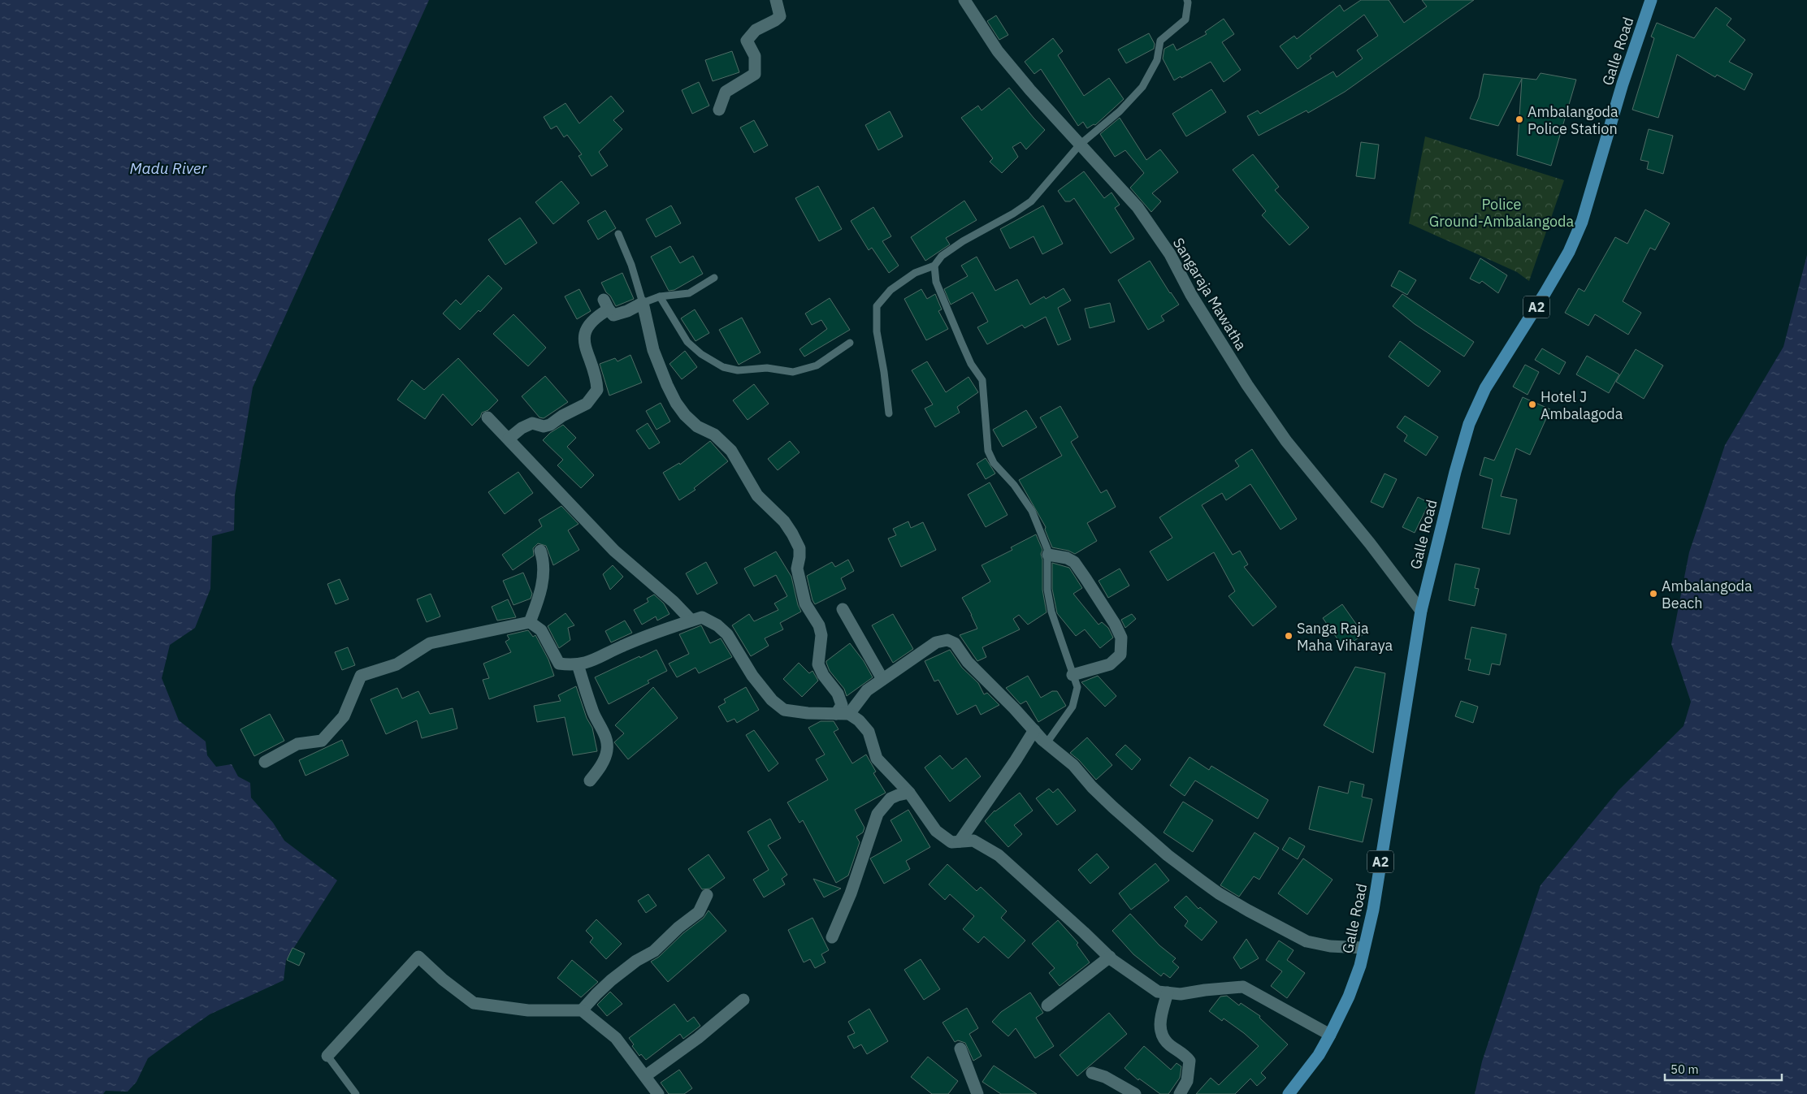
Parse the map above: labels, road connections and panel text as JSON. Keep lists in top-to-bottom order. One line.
{"streets":{"highway":["Galle Road","A2"],"street":["Sangaraja Mawatha"]},"crossings":[["Galle Road","Sangaraja Mawatha"]],"water":["Madu River"],"parks":["Police Ground-Ambalangoda"],"places":["Ambalangoda Police Station","Hotel J Ambalagoda","Ambalangoda Beach","Sanga Raja Maha Viharaya"],"scale_bar":"50 m"}
